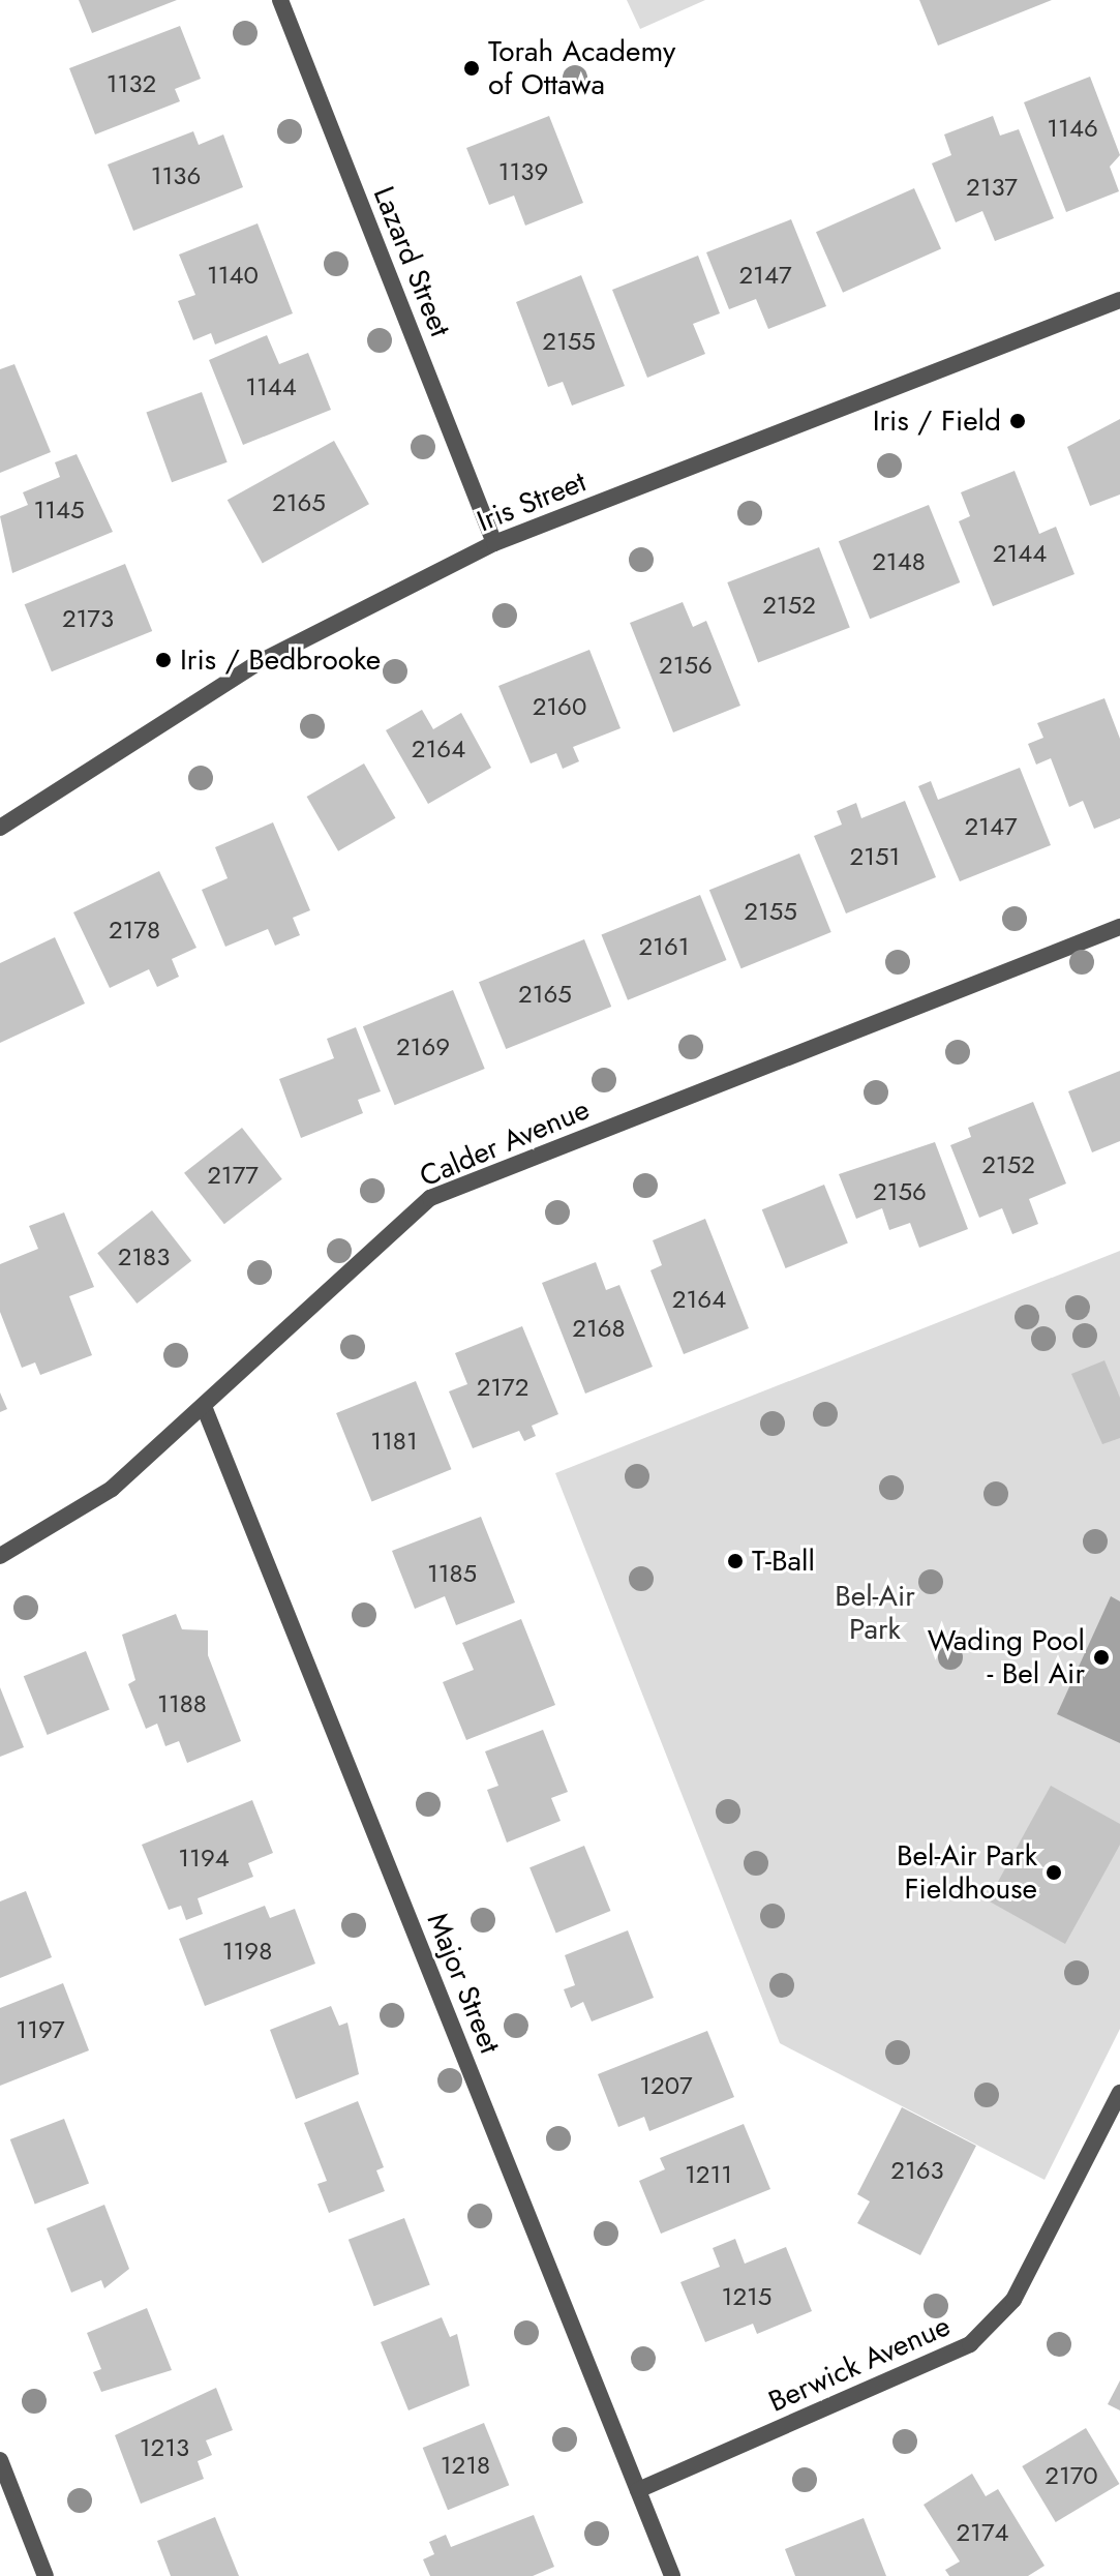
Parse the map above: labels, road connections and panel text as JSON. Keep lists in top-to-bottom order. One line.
{"streets":{"street":["Lazard Street","Iris Street","Calder Avenue","Major Street","Berwick Avenue"]},"crossings":[["Lazard Street","Iris Street"],["Calder Avenue","Major Street"],["Major Street","Berwick Avenue"]],"parks":["Bel-Air Park"],"places":["Torah Academy of Ottawa","Iris / Field","Iris / Bedbrooke","T-Ball","Wading Pool - Bel Air","Bel-Air Park Fieldhouse"],"house_numbers":["1132","1146","1139","1136","2137","1140","2147","2155","1144","2165","1145","2144","2148","2152","2173","2156","2160","2164","2147","2151","2155","2178","2161","2165","2169","2152","2177","2156","2183","2164","2168","2172","1181","1185","1188","1194","1198","1197","1207","2163","1211","1215","1213","1218","2170","2174"]}
